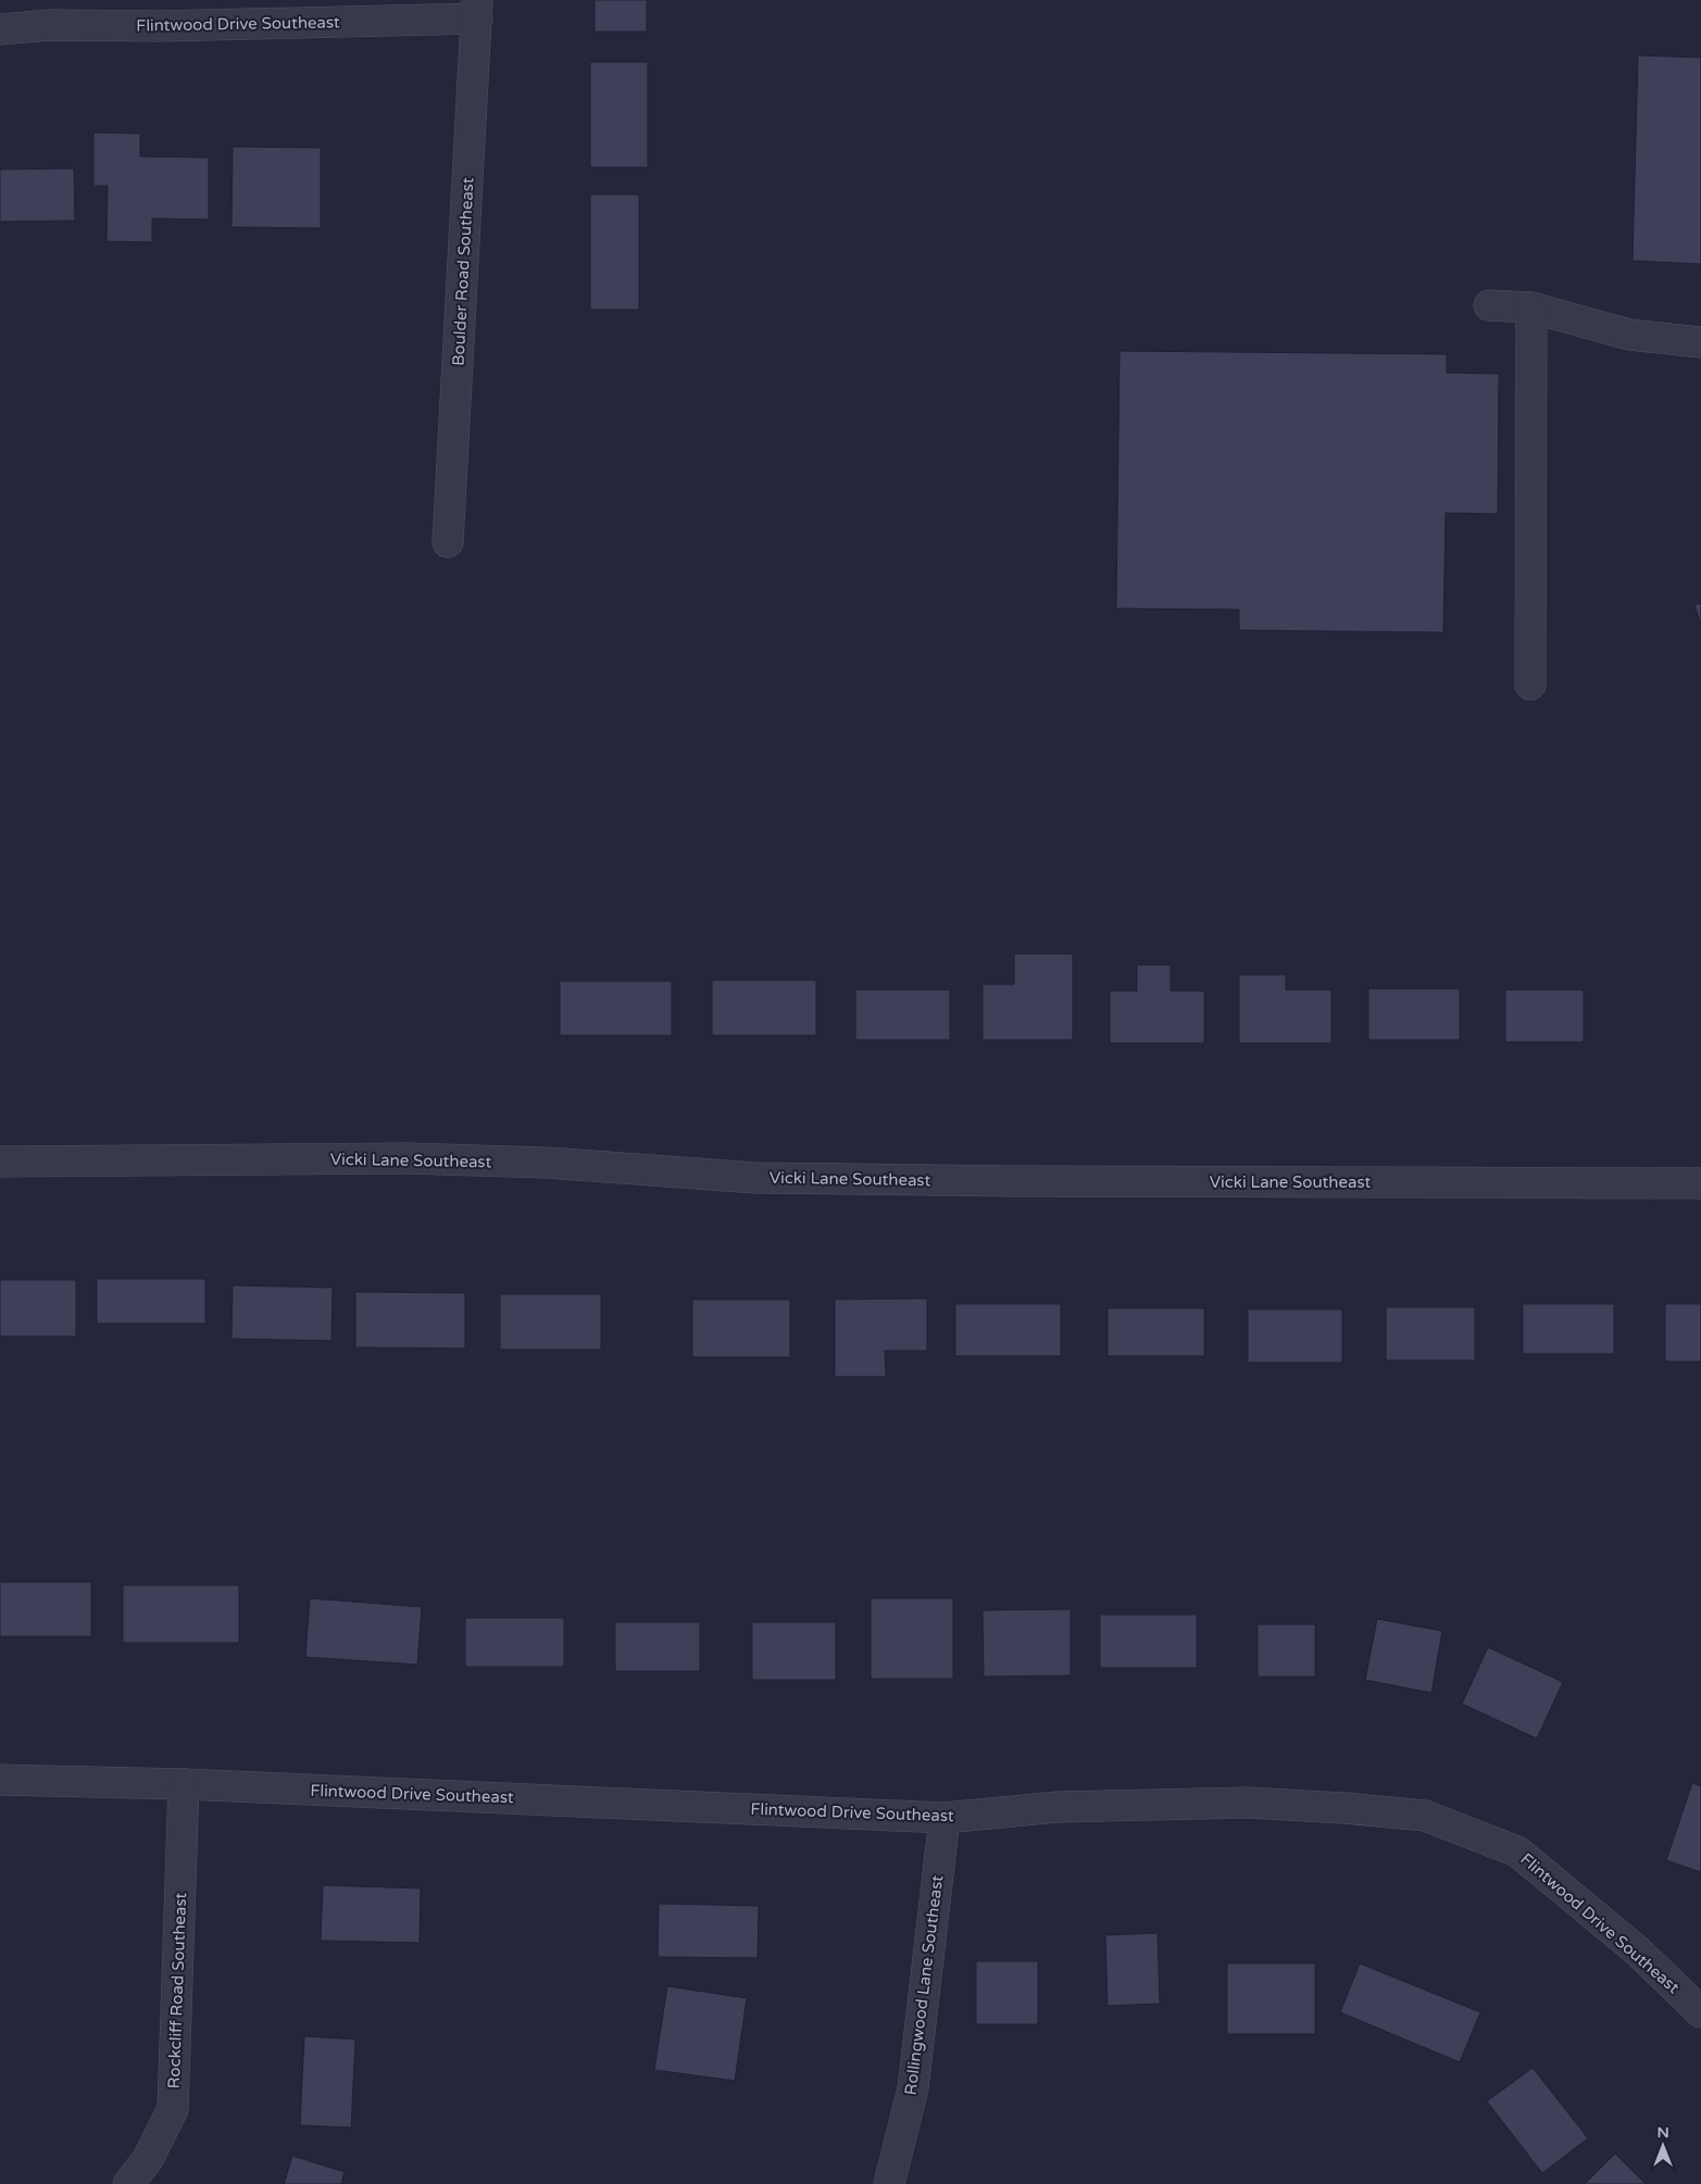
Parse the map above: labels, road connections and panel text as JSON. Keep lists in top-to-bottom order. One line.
{"streets":{"street":["Flintwood Drive Southeast","Boulder Road Southeast","Vicki Lane Southeast","Rollingwood Lane Southeast","Rockcliff Road Southeast"]},"crossings":[["Flintwood Drive Southeast","Boulder Road Southeast"],["Flintwood Drive Southeast","Rollingwood Lane Southeast"],["Flintwood Drive Southeast","Rockcliff Road Southeast"]],"north":"top"}
